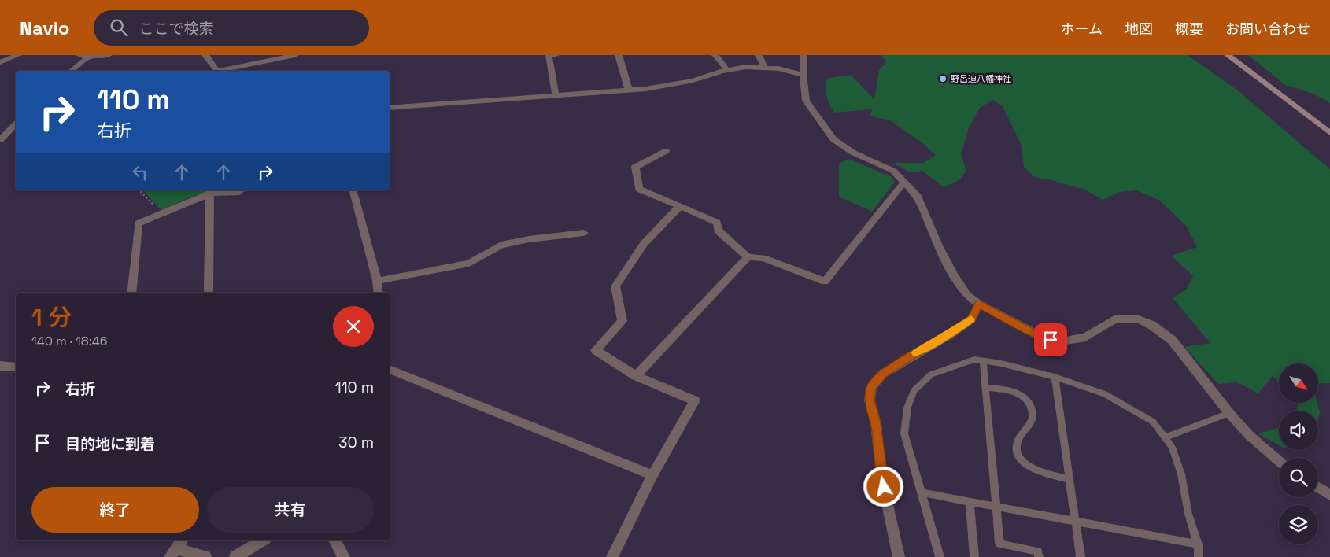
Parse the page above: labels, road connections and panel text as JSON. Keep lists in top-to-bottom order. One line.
{"places":["野呂迫八幡神社"],"north":"bottom right","page":{"header":"Navio","search":"ここで検索","nav":["ホーム","地図","概要","お問い合わせ"],"turn":["110 m","右折"],"heading":["1 分","140 m · 18:46"],"list":[{"name":"右折","value":"110 m"},{"name":"目的地に到着","value":"30 m"}],"buttons":["終了","共有"]}}
